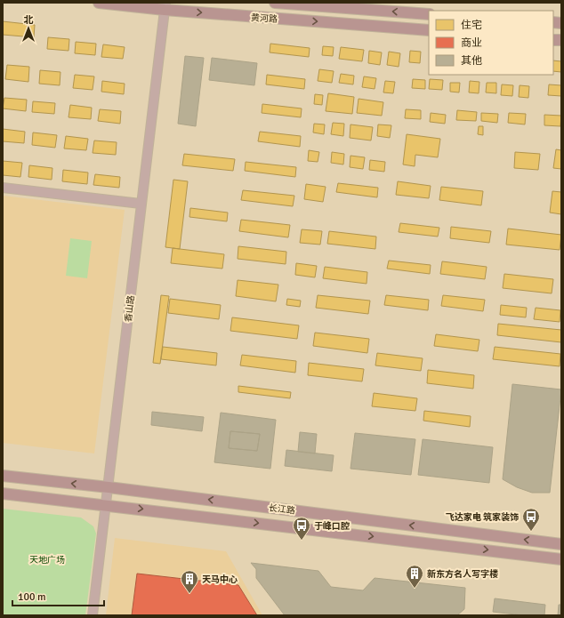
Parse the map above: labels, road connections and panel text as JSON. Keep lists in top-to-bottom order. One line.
{"streets":{"main road":["黄河路","长江路"],"street":["香山路"]},"crossings":[["黄河路","香山路"],["香山路","长江路"]],"parks":["天地广场"],"places":{"bus stop":["飞达家电 筑家装饰","于峰口腔"],"building":["新东方名人写字楼","天马中心"]},"legend":["住宅","商业","其他"],"scale_bar":"100 m","north":"top"}
